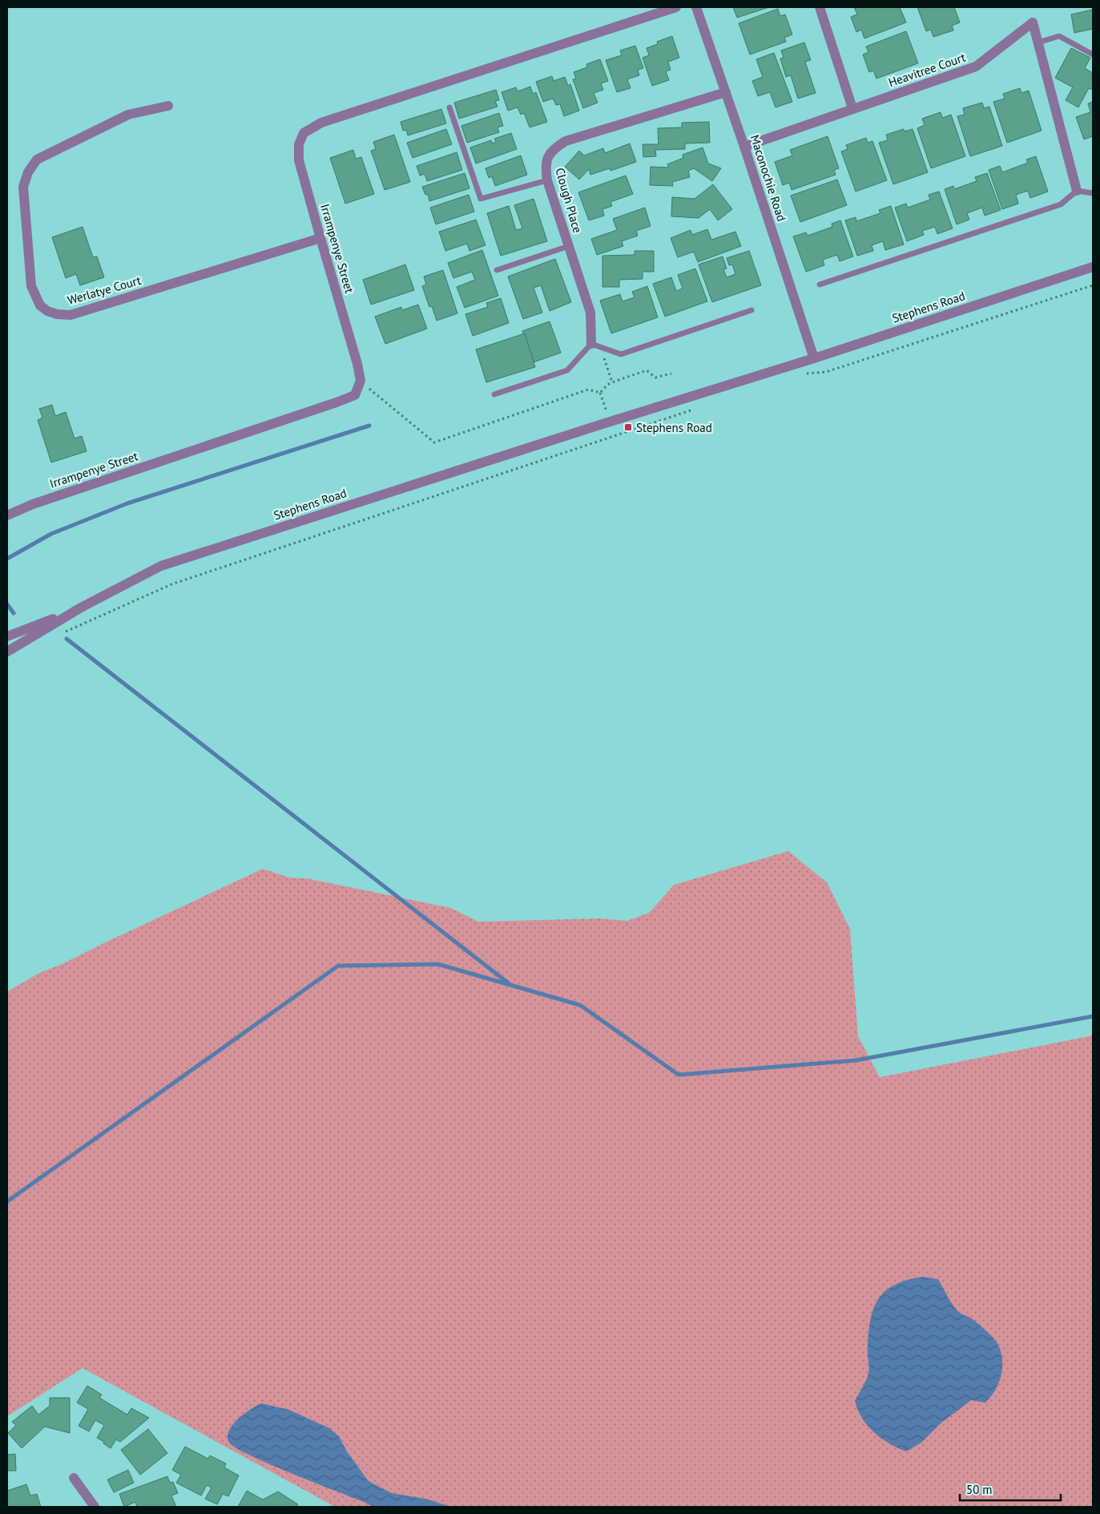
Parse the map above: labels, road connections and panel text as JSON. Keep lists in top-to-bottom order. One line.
{"streets":{"street":["Heavitree Court","Maconochie Road","Clough Place","Irrampenye Street","Werlatye Court","Stephens Road"]},"crossings":[["Heavitree Court","Maconochie Road"],["Maconochie Road","Clough Place"],["Maconochie Road","Stephens Road"],["Irrampenye Street","Werlatye Court"]],"places":{"transit":["Stephens Road"]},"scale_bar":"50 m"}
